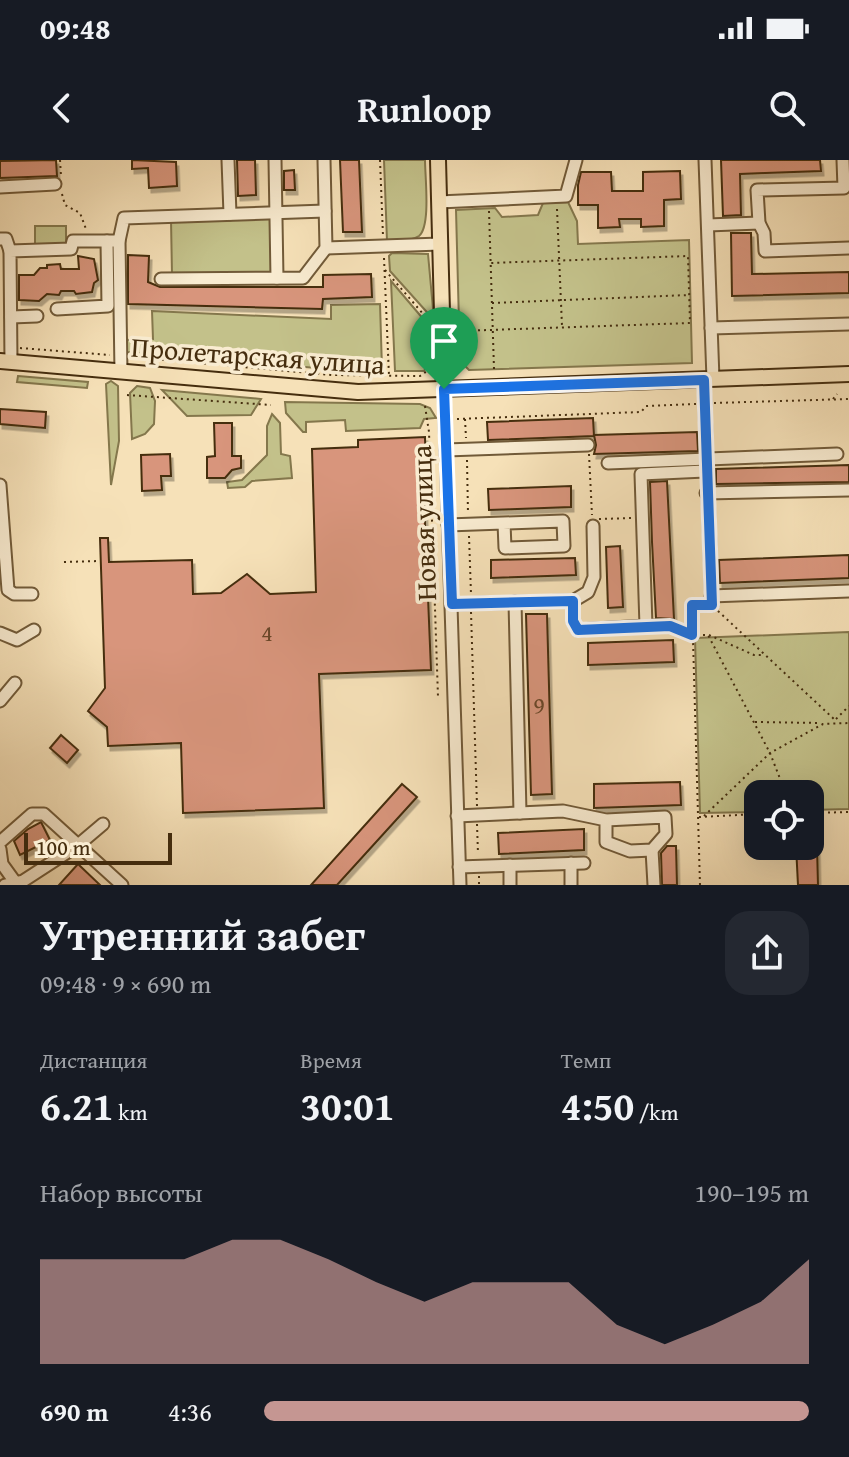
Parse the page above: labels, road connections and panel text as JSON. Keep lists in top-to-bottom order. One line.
{"streets":{"main road":["Пролетарская улица","Новая улица"]},"crossings":[["Пролетарская улица","Новая улица"]],"house_numbers":["4","9"],"scale_bar":"100 m","page":{"status":"09:48","header":"Runloop","scale":"100 m","heading":["Утренний забег","09:48 · 9 × 690 m"],"stats":[["Дистанция","6.21 km"],["Время","30:01"],["Темп","4:50 /km"]],"chart":["Набор высоты","190–195 m"],"list":[{"name":"690 m","note":"4:36"}]}}
